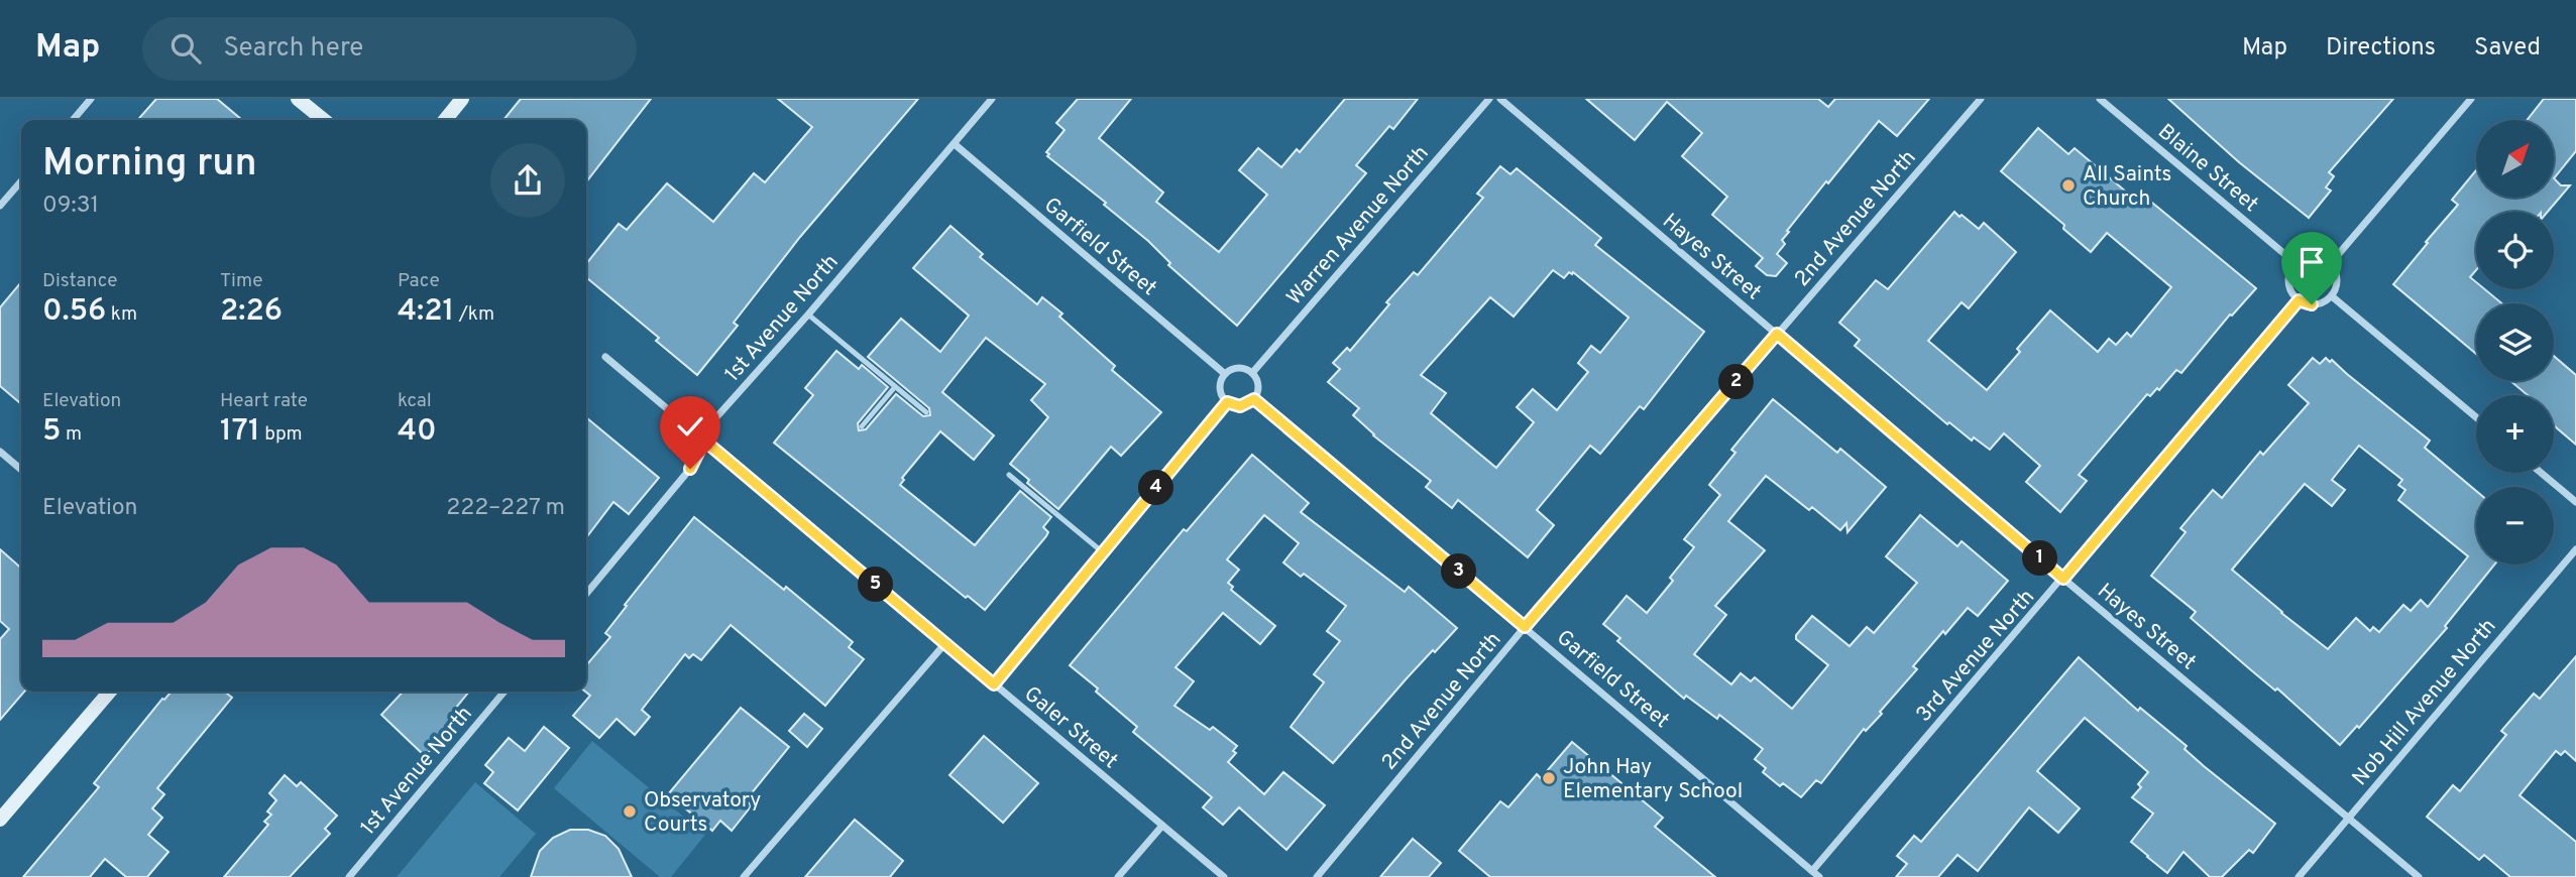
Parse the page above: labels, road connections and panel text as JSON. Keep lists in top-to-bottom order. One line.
{"streets":{"street":["Blaine Street","2nd Avenue North","Warren Avenue North","Garfield Street","Hayes Street","1st Avenue North","3rd Avenue North","Nob Hill Avenue North","Galer Street"]},"crossings":[["Blaine Street","3rd Avenue North"],["2nd Avenue North","Garfield Street"],["2nd Avenue North","Hayes Street"],["Warren Avenue North","Garfield Street"],["Garfield Street","1st Avenue North"],["Garfield Street","3rd Avenue North"],["Hayes Street","3rd Avenue North"],["Hayes Street","Nob Hill Avenue North"],["1st Avenue North","Galer Street"]],"places":["All Saints Church","John Hay Elementary School","Observatory Courts"],"north":"top right","page":{"header":"Map","search":"Search here","nav":["Map","Directions","Saved"],"map_buttons":["+","−"],"heading":["Morning run","09:31"],"stats":[["Distance","0.56 km"],["Time","2:26"],["Pace","4:21 /km"],["Elevation","5 m"],["Heart rate","171 bpm"],["kcal","40"]],"pins":["2","4","1","3","5"],"chart":["Elevation","222–227 m"]}}
